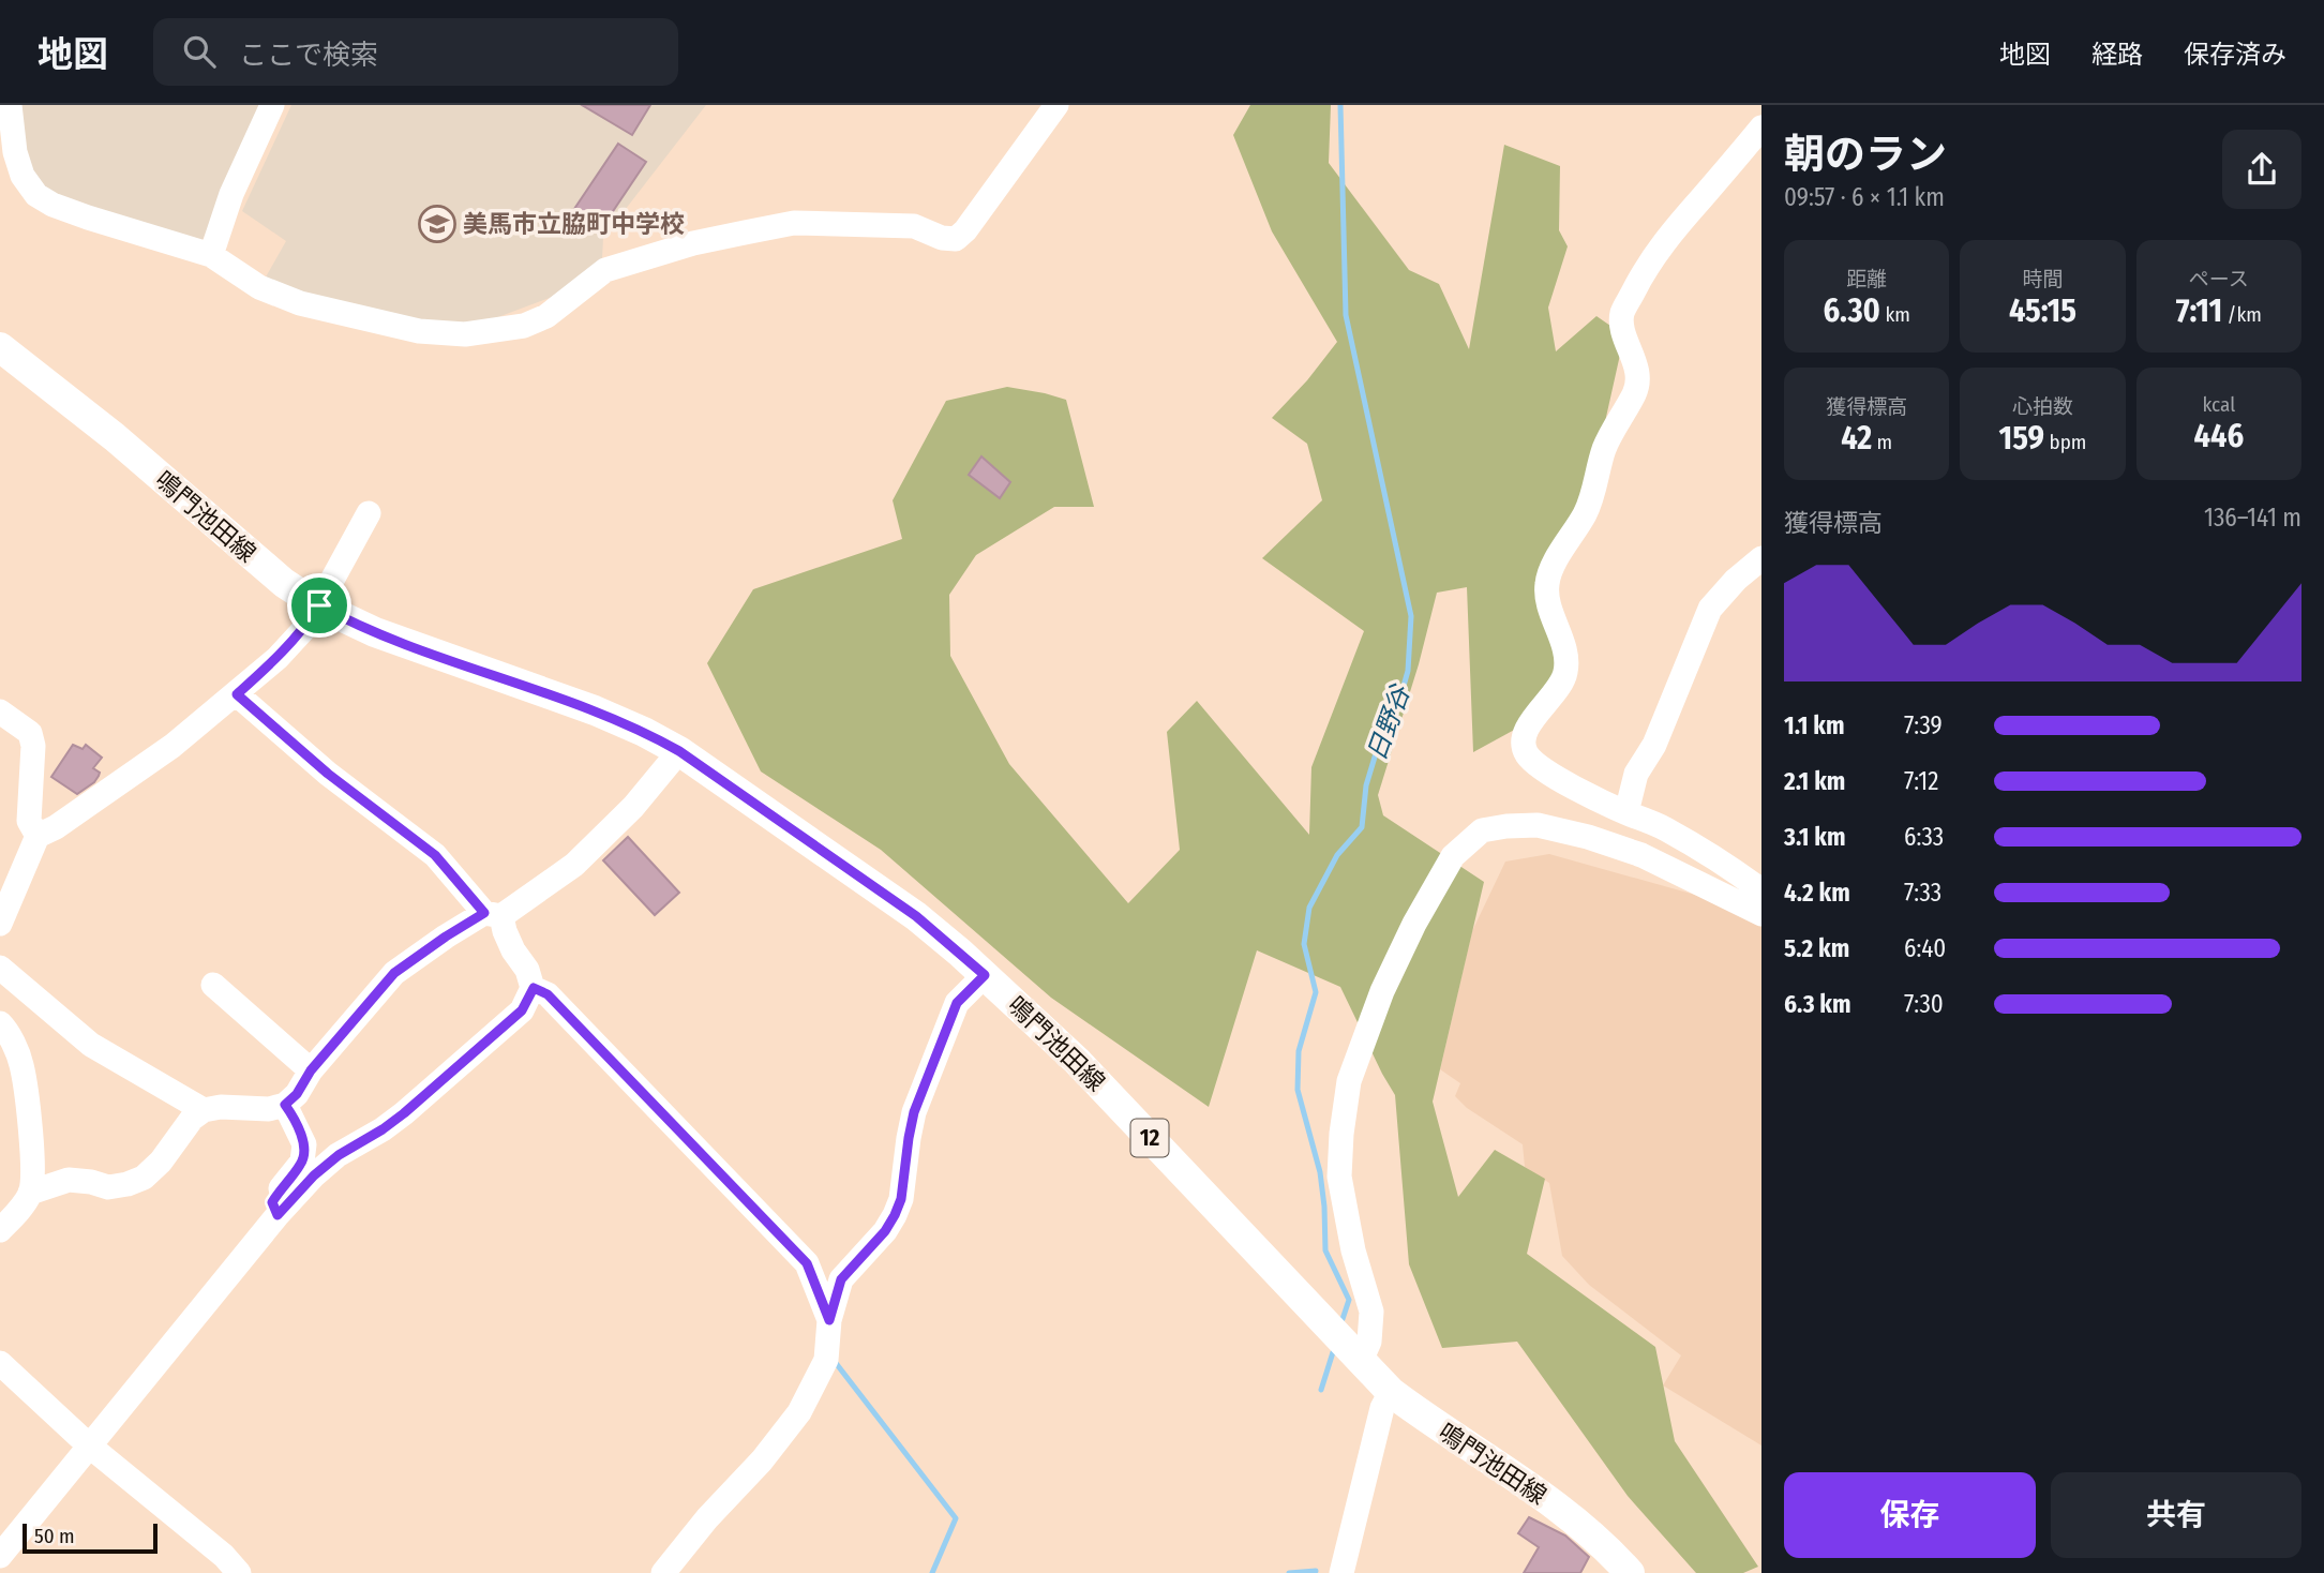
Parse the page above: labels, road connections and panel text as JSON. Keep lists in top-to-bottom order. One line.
{"streets":{"main road":["鳴門池田線","12"]},"water":["日野谷"],"places":{"school or university":["美馬市立脇町中学校"]},"scale_bar":"50 m","page":{"header":"地図","search":"ここで検索","nav":["地図","経路","保存済み"],"heading":["朝のラン","09:57 · 6 × 1.1 km"],"stats":[["距離","6.30 km"],["時間","45:15"],["ペース","7:11 /km"],["獲得標高","42 m"],["心拍数","159 bpm"],["kcal","446"]],"chart":["獲得標高","136–141 m"],"list":[{"name":"1.1 km","note":"7:39"},{"name":"2.1 km","note":"7:12"},{"name":"3.1 km","note":"6:33"},{"name":"4.2 km","note":"7:33"},{"name":"5.2 km","note":"6:40"},{"name":"6.3 km","note":"7:30"}],"buttons":["保存","共有"],"scale":"50 m"}}
